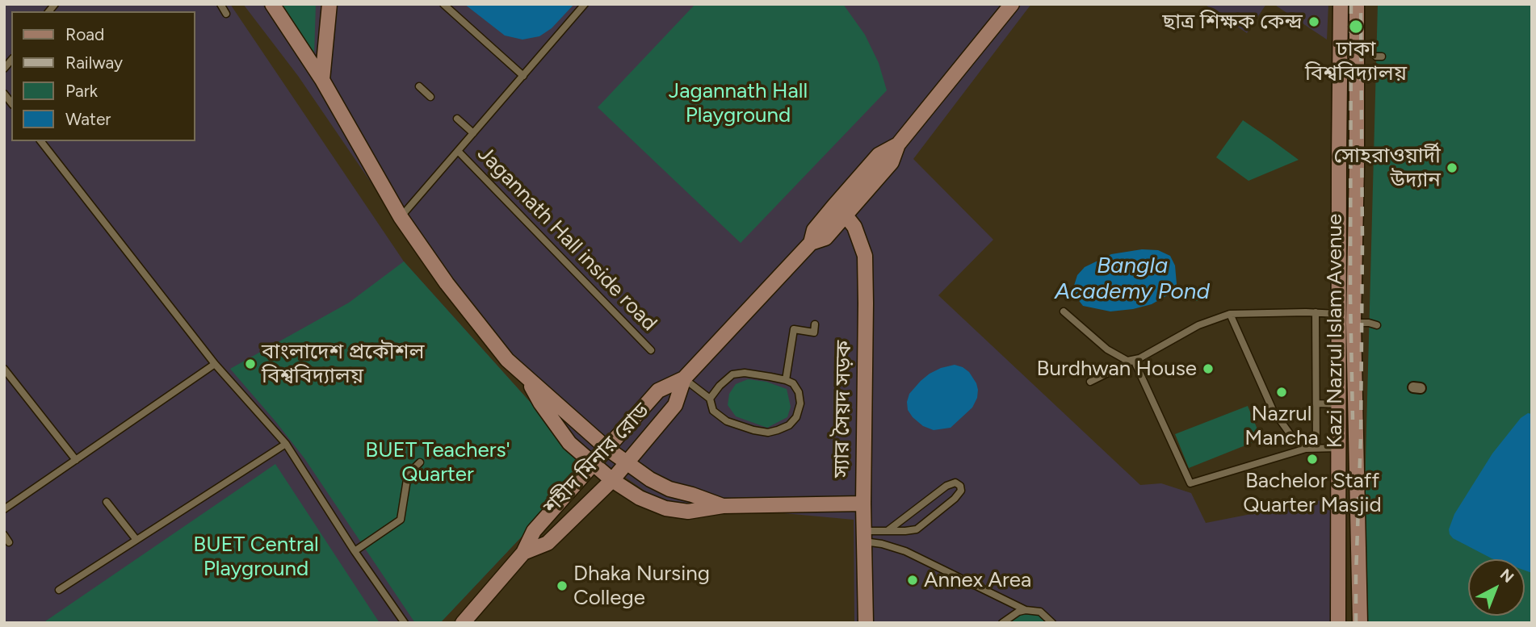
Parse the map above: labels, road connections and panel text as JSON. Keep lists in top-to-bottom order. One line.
{"streets":{"main road":["Kazi Nazrul Islam Avenue","স্যার সৈয়দ সড়ক","শহীদ মিনার রোড"],"lane":["Jagannath Hall inside road"]},"crossings":[["স্যার সৈয়দ সড়ক","শহীদ মিনার রোড"]],"water":["Bangla Academy Pond"],"parks":["Jagannath Hall Playground","BUET Teachers' Quarter","BUET Central Playground"],"places":["ছাত্র শিক্ষক কেন্দ্র","ঢাকা বিশ্ববিদ্যালয়","সোহরাওয়ার্দী উদ্যান","বাংলাদেশ প্রকৌশল বিশ্ববিদ্যালয়","Burdhwan House","Nazrul Mancha","Bachelor Staff Quarter Masjid","Annex Area","Dhaka Nursing College"],"legend":["Road","Railway","Park","Water"],"north":"top right"}
